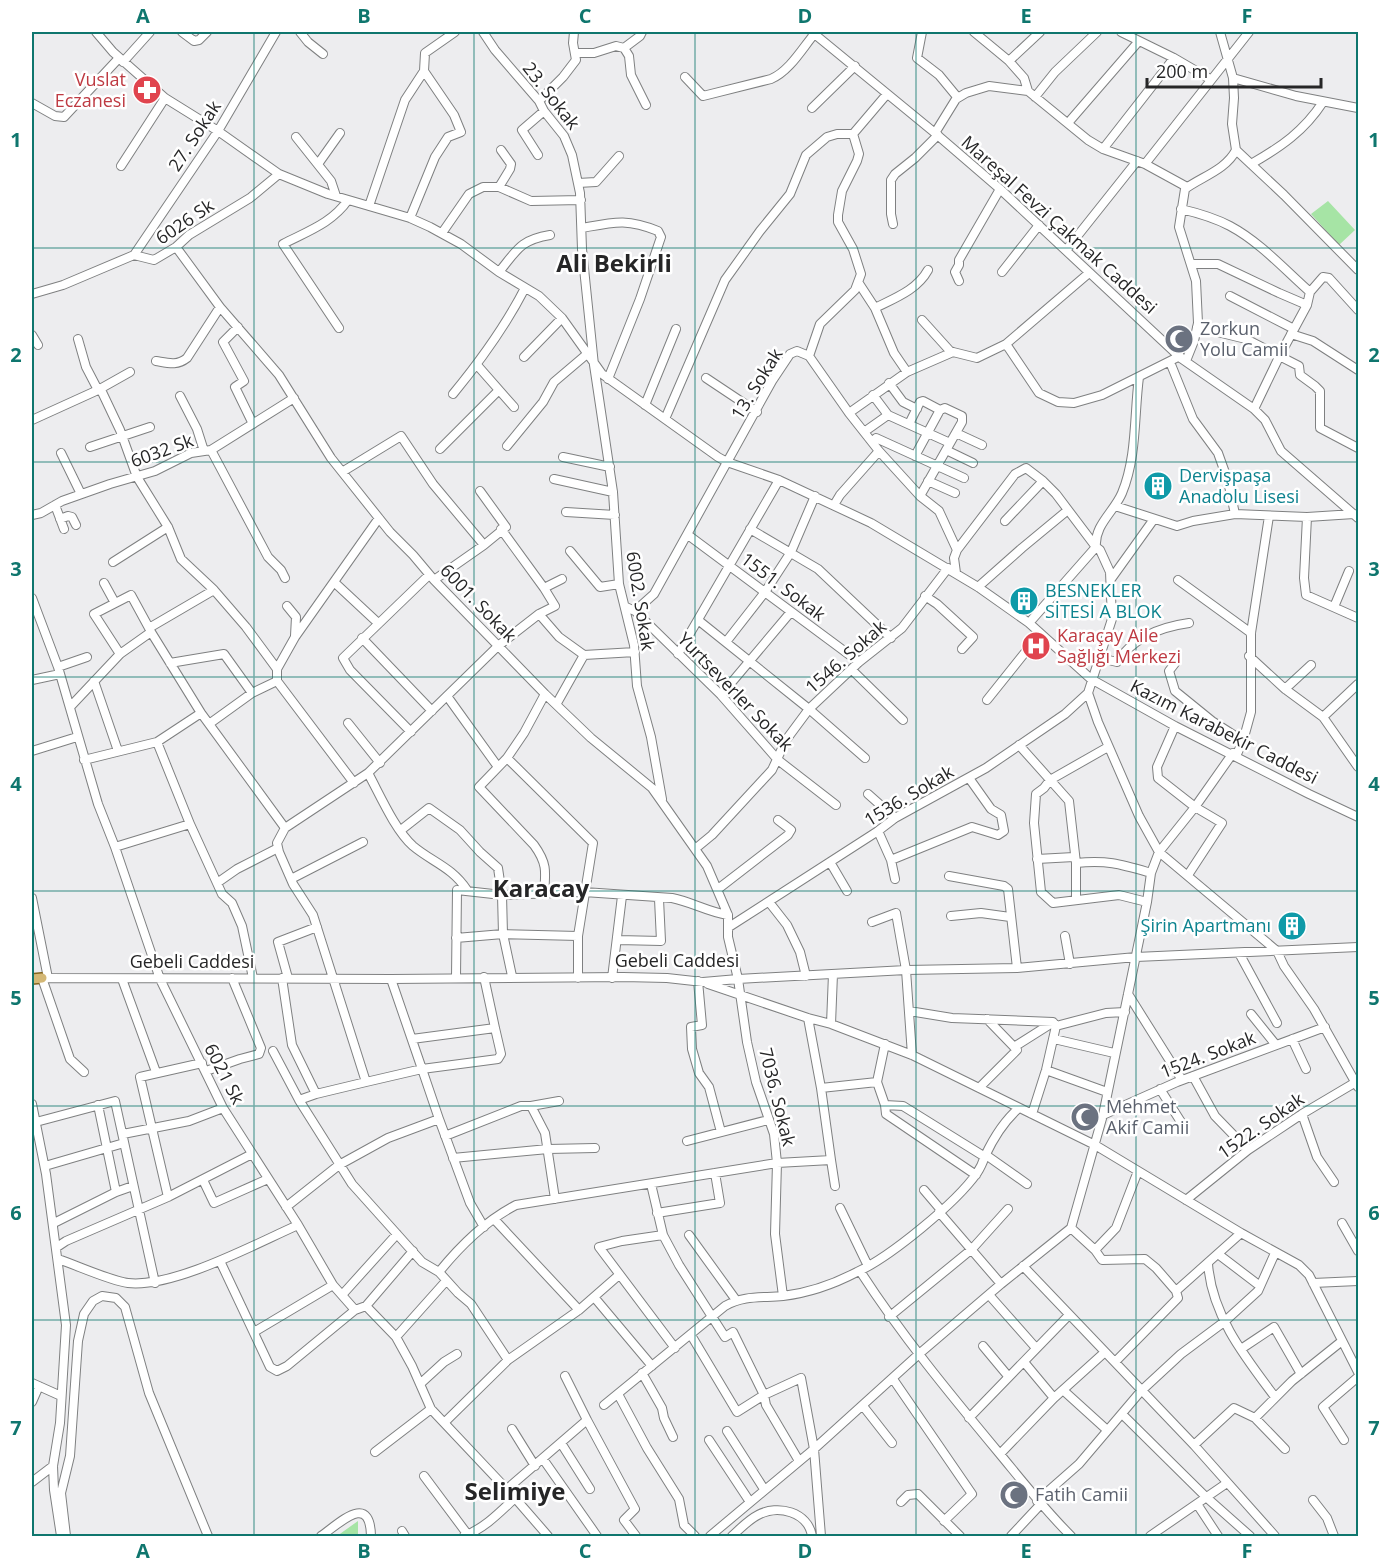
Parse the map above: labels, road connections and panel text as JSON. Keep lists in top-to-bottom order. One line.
{"streets":{"main road":["Gebeli Caddesi"],"street":["23. Sokak","27. Sokak","6026 Sk","Mareşal Fevzi Çakmak Caddesi","13. Sokak","6032 Sk","1551. Sokak","6002. Sokak","6001. Sokak","1546. Sokak","Yurtseverler Sokak","Kazım Karabekir Caddesi","1536. Sokak","1524. Sokak","6021 Sk","7036. Sokak","1522. Sokak"]},"crossings":[["23. Sokak","6002. Sokak"],["23. Sokak","Kazım Karabekir Caddesi"],["27. Sokak","6026 Sk"],["27. Sokak","Kazım Karabekir Caddesi"],["6026 Sk","6001. Sokak"],["6026 Sk","Kazım Karabekir Caddesi"],["13. Sokak","1551. Sokak"],["13. Sokak","Yurtseverler Sokak"],["13. Sokak","Kazım Karabekir Caddesi"],["6032 Sk","6001. Sokak"],["1551. Sokak","1546. Sokak"],["6002. Sokak","6001. Sokak"],["6002. Sokak","Kazım Karabekir Caddesi"],["6001. Sokak","1546. Sokak"],["6001. Sokak","1536. Sokak"],["6001. Sokak","Gebeli Caddesi"],["6001. Sokak","7036. Sokak"],["1546. Sokak","Yurtseverler Sokak"],["1546. Sokak","Kazım Karabekir Caddesi"],["Gebeli Caddesi","6021 Sk"],["Gebeli Caddesi","7036. Sokak"]],"districts":["Ali Bekirli","Karacay","Selimiye"],"places":{"pharmacy":["Vuslat Eczanesi"],"mosque":["Zorkun Yolu Camii","Mehmet Akif Camii","Fatih Camii"],"building":["Dervişpaşa Anadolu Lisesi","BESNEKLER SİTESİ A BLOK","Şirin Apartmanı"],"hospital":["Karaçay Aile Sağlığı Merkezi"]},"scale_bar":"200 m","grid":{"columns":["A","B","C","D","E","F"],"rows":["1","2","3","4","5","6","7"]}}
